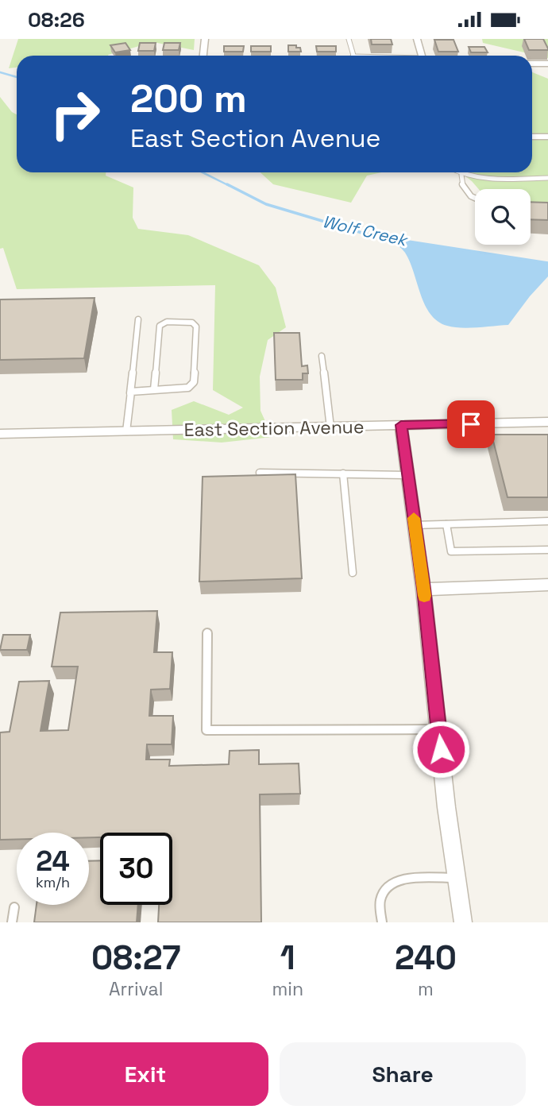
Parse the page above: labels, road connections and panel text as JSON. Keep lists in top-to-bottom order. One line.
{"streets":{"street":["East Section Avenue"]},"water":["Wolf Creek"],"page":{"status":"08:26","turn":["200 m","East Section Avenue"],"speed":"24 km/h","limit":"30","eta":["08:27","Arrival","1","min","240","m"],"buttons":["Exit","Share"]}}
